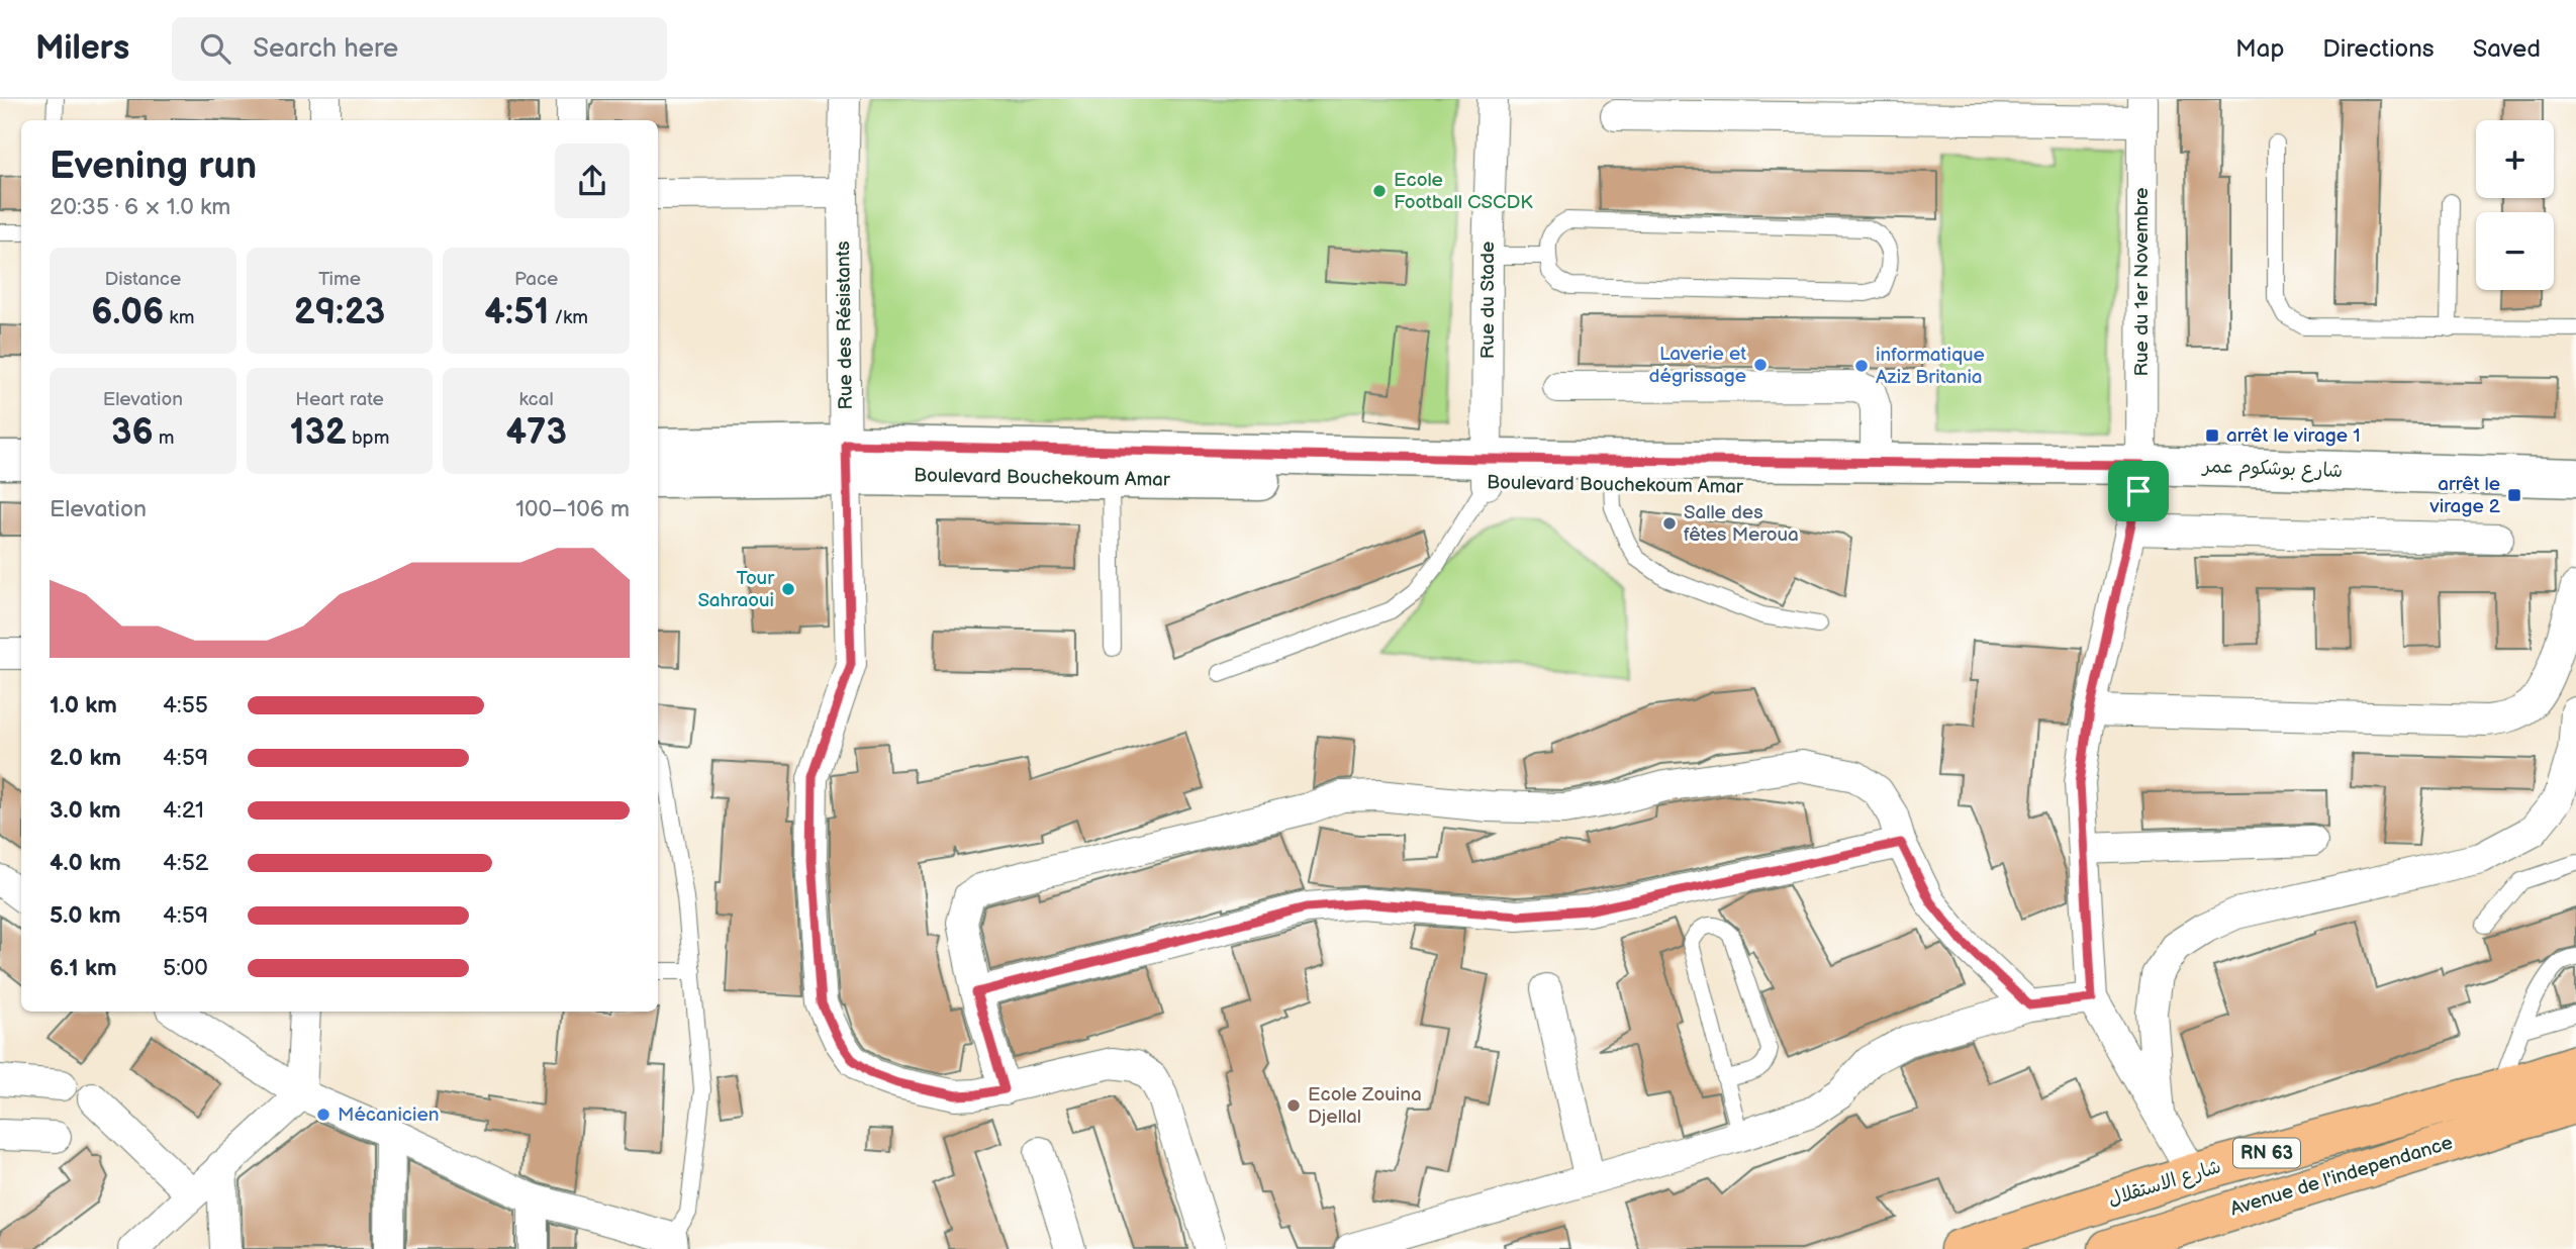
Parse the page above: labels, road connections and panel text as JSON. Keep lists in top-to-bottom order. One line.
{"streets":{"main road":["RN 63","Avenue de l'independance","شارع الاستقلال"],"street":["Rue du 1er Novembre","Rue du Stade","Rue des Résistants","شارع بوشكوم عمر","Boulevard Bouchekoum Amar"]},"crossings":[["Rue du 1er Novembre","شارع بوشكوم عمر"],["Rue du 1er Novembre","Boulevard Bouchekoum Amar"],["Rue du Stade","شارع بوشكوم عمر"],["Rue du Stade","Boulevard Bouchekoum Amar"],["Rue des Résistants","شارع بوشكوم عمر"],["Rue des Résistants","Boulevard Bouchekoum Amar"],["شارع بوشكوم عمر","Boulevard Bouchekoum Amar"]],"places":{"other":["Ecole Football CSCDK","Laverie et dégrissage","informatique Aziz Britania","Salle des fêtes Meroua","Tour Sahraoui","Ecole Zouina Djellal","Mécanicien"],"transit":["arrêt le virage 1","arrêt le virage 2"]},"page":{"header":"Milers","search":"Search here","nav":["Map","Directions","Saved"],"map_buttons":["+","−"],"heading":["Evening run","20:35 · 6 × 1.0 km"],"stats":[["Distance","6.06 km"],["Time","29:23"],["Pace","4:51 /km"],["Elevation","36 m"],["Heart rate","132 bpm"],["kcal","473"]],"chart":["Elevation","100–106 m"],"list":[{"name":"1.0 km","note":"4:55"},{"name":"2.0 km","note":"4:59"},{"name":"3.0 km","note":"4:21"},{"name":"4.0 km","note":"4:52"},{"name":"5.0 km","note":"4:59"},{"name":"6.1 km","note":"5:00"}]}}
